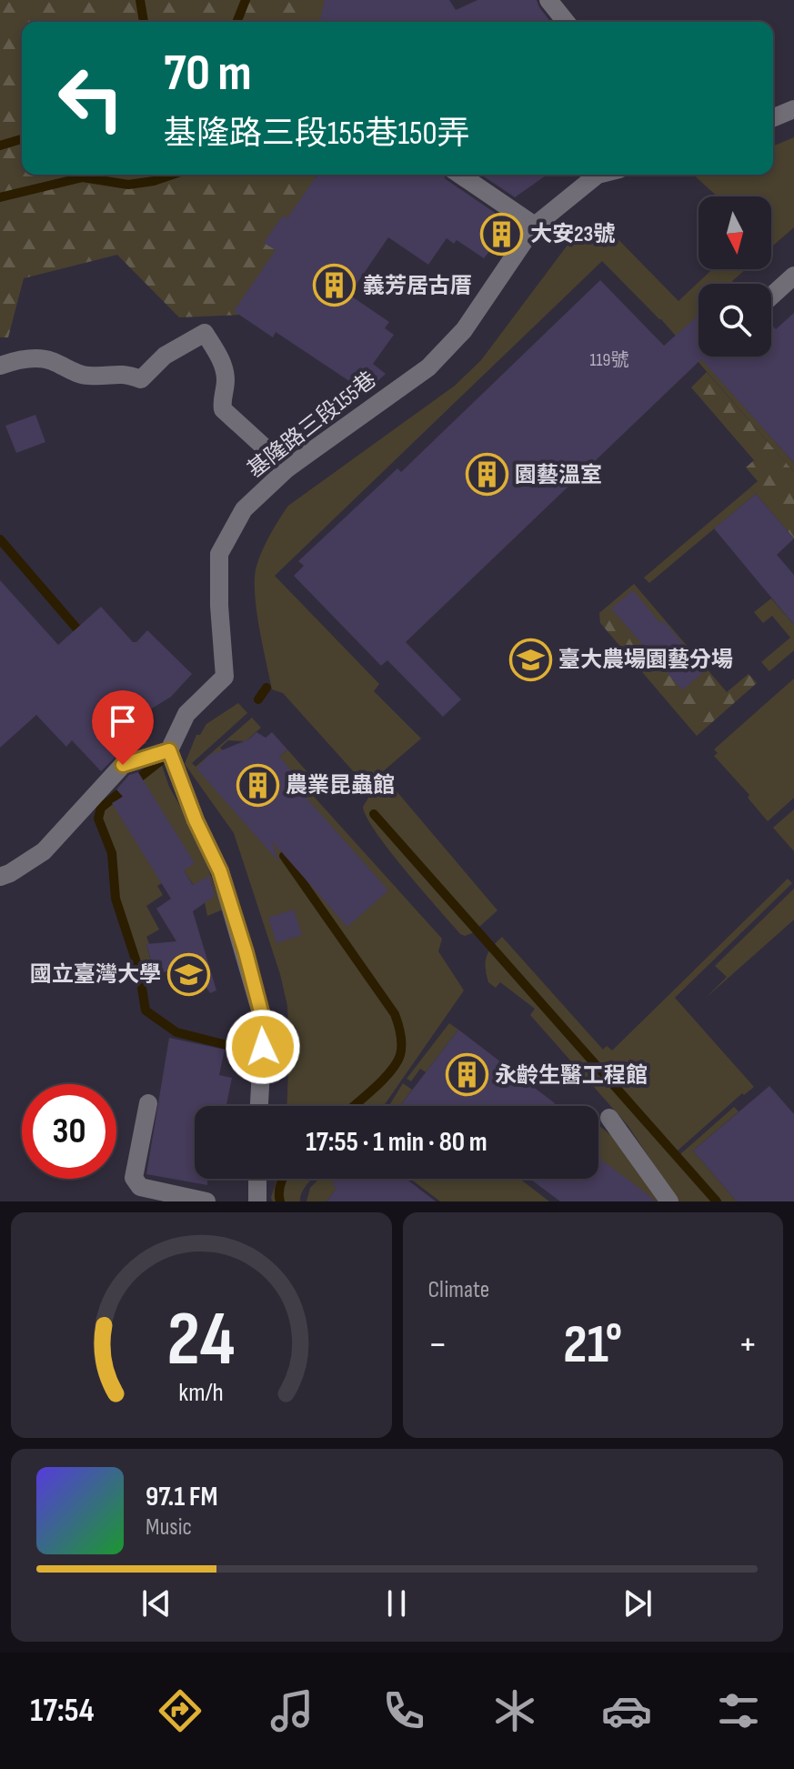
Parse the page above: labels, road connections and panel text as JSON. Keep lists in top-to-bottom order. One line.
{"streets":{"street":["基隆路三段155巷"]},"places":{"building":["大安23號","義芳居古厝","園藝溫室","農業昆蟲館","永齡生醫工程館"],"school or university":["臺大農場園藝分場","國立臺灣大學"]},"house_numbers":["119號"],"north":"bottom","page":{"turn":["70 m","基隆路三段155巷150弄"],"limit":"30","trip":"17:55 · 1 min · 80 m","tile":"Climate","heat":["−","21°","+"],"song":["97.1 FM","Music"],"tabs":"17:54","gauge":["24","km/h"]}}
